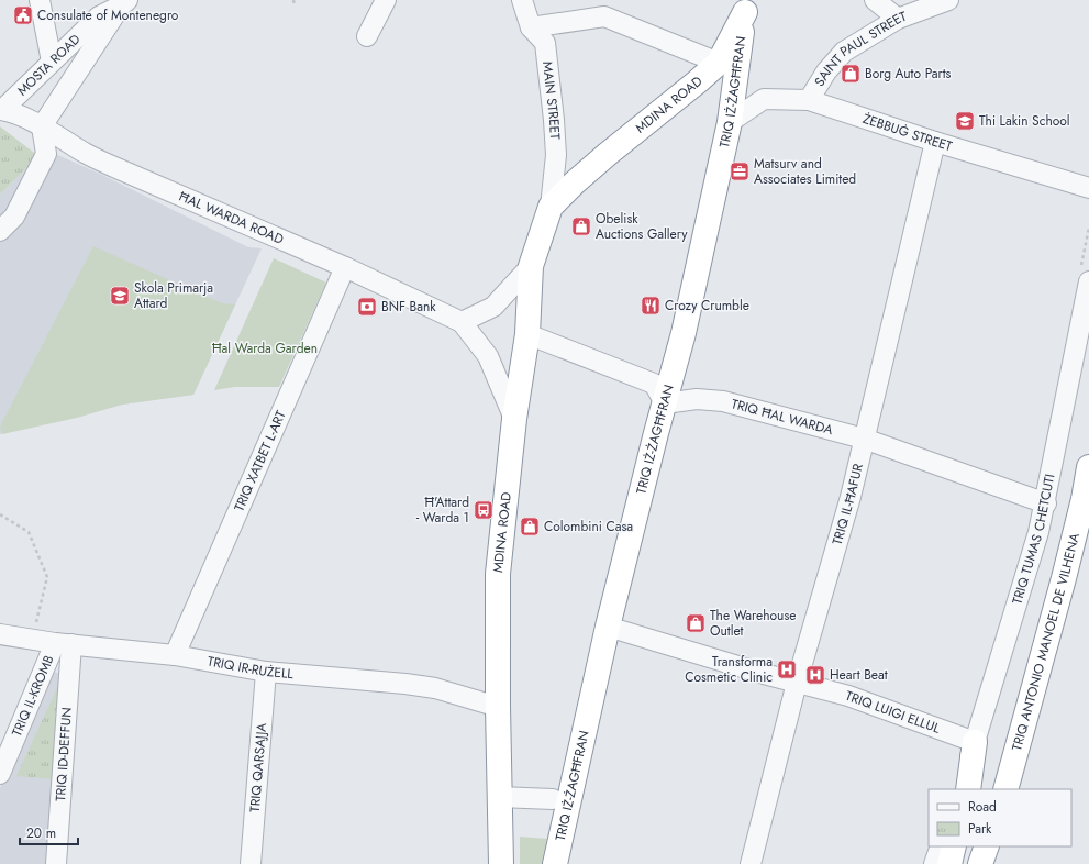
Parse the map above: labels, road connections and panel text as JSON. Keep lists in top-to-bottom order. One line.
{"streets":{"highway":["TRIQ IŻ-ŻAGĦFRAN","MDINA ROAD","TRIQ ANTONIO MANOEL DE VILHENA"],"street":["SAINT PAUL STREET","MOSTA ROAD","MAIN STREET","ŻEBBUĠ STREET","ĦAL WARDA ROAD","TRIQ ĦAL WARDA","TRIQ XATBET L-ART","TRIQ IL-ĦAFUR","TRIQ TUMAS CHETCUTI","TRIQ IR-RUŻELL","TRIQ IL-KROMB","TRIQ LUIGI ELLUL","TRIQ ID-DEFFUN","TRIQ QARSAJJA"]},"crossings":[["SAINT PAUL STREET","ŻEBBUĠ STREET"],["MOSTA ROAD","ĦAL WARDA ROAD"],["TRIQ IŻ-ŻAGĦFRAN","MDINA ROAD"],["TRIQ IŻ-ŻAGĦFRAN","ŻEBBUĠ STREET"],["TRIQ IŻ-ŻAGĦFRAN","TRIQ ĦAL WARDA"],["TRIQ IŻ-ŻAGĦFRAN","TRIQ LUIGI ELLUL"],["MAIN STREET","MDINA ROAD"],["MDINA ROAD","ĦAL WARDA ROAD"],["MDINA ROAD","TRIQ IR-RUŻELL"],["ŻEBBUĠ STREET","TRIQ IL-ĦAFUR"],["ĦAL WARDA ROAD","TRIQ XATBET L-ART"],["TRIQ ĦAL WARDA","TRIQ IL-ĦAFUR"],["TRIQ ĦAL WARDA","TRIQ TUMAS CHETCUTI"],["TRIQ XATBET L-ART","TRIQ IR-RUŻELL"],["TRIQ IL-ĦAFUR","TRIQ LUIGI ELLUL"],["TRIQ TUMAS CHETCUTI","TRIQ LUIGI ELLUL"],["TRIQ IR-RUŻELL","TRIQ IL-KROMB"],["TRIQ IR-RUŻELL","TRIQ ID-DEFFUN"],["TRIQ IR-RUŻELL","TRIQ QARSAJJA"],["TRIQ IL-KROMB","TRIQ ID-DEFFUN"]],"parks":["Ħal Warda Garden"],"places":{"public building":["Consulate of Montenegro"],"shop":["Borg Auto Parts","Obelisk Auctions Gallery","Colombini Casa","The Warehouse Outlet"],"school or university":["Thi Lakin School","Skola Primarja Attard"],"office":["Matsurv and Associates Limited"],"restaurant":["Crozy Crumble"],"bank":["BNF Bank"],"bus stop":["Ħ'Attard - Warda 1"],"hospital":["Transforma Cosmetic Clinic","Heart Beat"]},"legend":["Road","Park"],"scale_bar":"20 m"}
